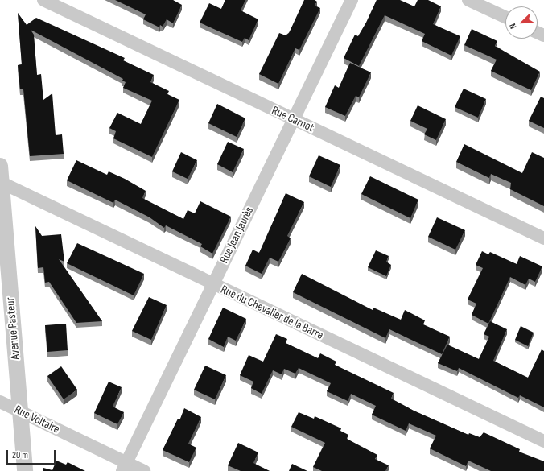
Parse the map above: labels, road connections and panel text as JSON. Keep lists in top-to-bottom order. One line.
{"streets":{"street":["Rue Carnot","Rue Jean Jaurès","Rue du Chevalier de la Barre","Avenue Pasteur","Rue Voltaire"]},"crossings":[["Rue Carnot","Rue Jean Jaurès"],["Rue Jean Jaurès","Rue du Chevalier de la Barre"],["Rue Jean Jaurès","Rue Voltaire"],["Rue du Chevalier de la Barre","Avenue Pasteur"],["Avenue Pasteur","Rue Voltaire"]],"scale_bar":"20 m","north":"bottom left"}
